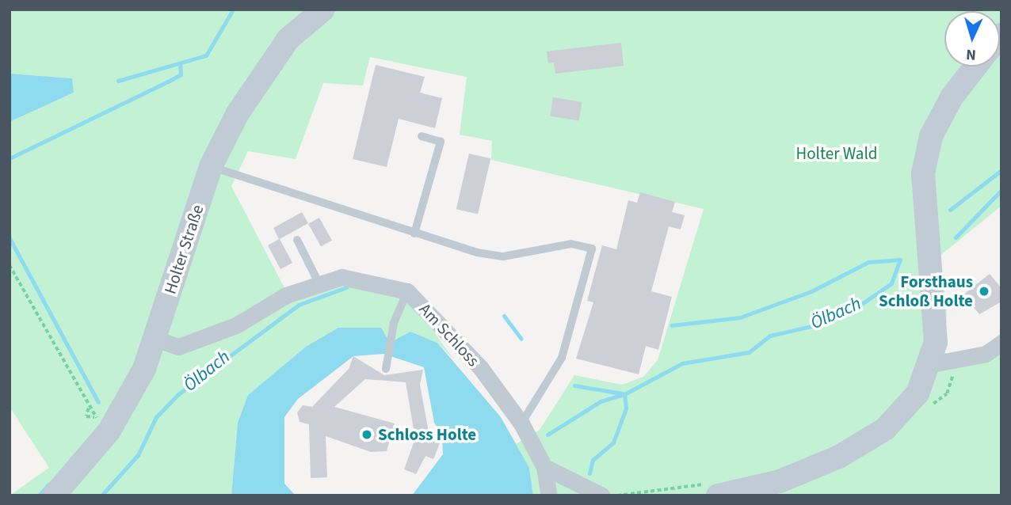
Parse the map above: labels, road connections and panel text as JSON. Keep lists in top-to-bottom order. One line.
{"streets":{"main road":["Holter Straße"],"street":["Am Schloss"]},"crossings":[["Holter Straße","Am Schloss"]],"water":["Ölbach"],"parks":["Holter Wald"],"places":["Forsthaus Schloß Holte","Schloss Holte"],"north":"bottom"}
